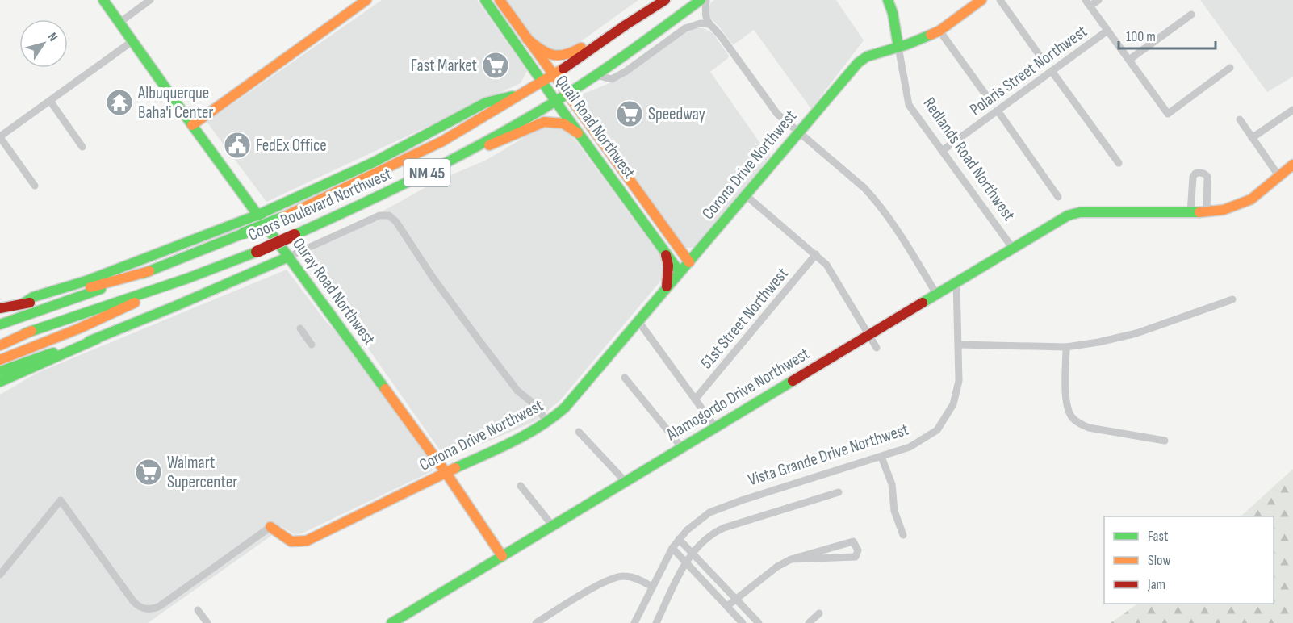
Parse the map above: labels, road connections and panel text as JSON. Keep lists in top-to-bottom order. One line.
{"streets":{"main road":["Quail Road Northwest","Redlands Road Northwest","Corona Drive Northwest","NM 45","Coors Boulevard Northwest","Ouray Road Northwest","Alamogordo Drive Northwest"],"street":["Polaris Street Northwest","51st Street Northwest","Vista Grande Drive Northwest"]},"crossings":[["Polaris Street Northwest","Redlands Road Northwest"],["Quail Road Northwest","Corona Drive Northwest"],["Quail Road Northwest","Coors Boulevard Northwest"],["Redlands Road Northwest","Corona Drive Northwest"],["Redlands Road Northwest","Alamogordo Drive Northwest"],["Corona Drive Northwest","Ouray Road Northwest"],["Ouray Road Northwest","Alamogordo Drive Northwest"],["Alamogordo Drive Northwest","Vista Grande Drive Northwest"]],"places":{"supermarket":["Fast Market","Speedway","Walmart Supercenter"],"temple":["Albuquerque Baha'i Center"],"public building":["FedEx Office"]},"legend":["Fast","Slow","Jam"],"scale_bar":"100 m","north":"top right"}
